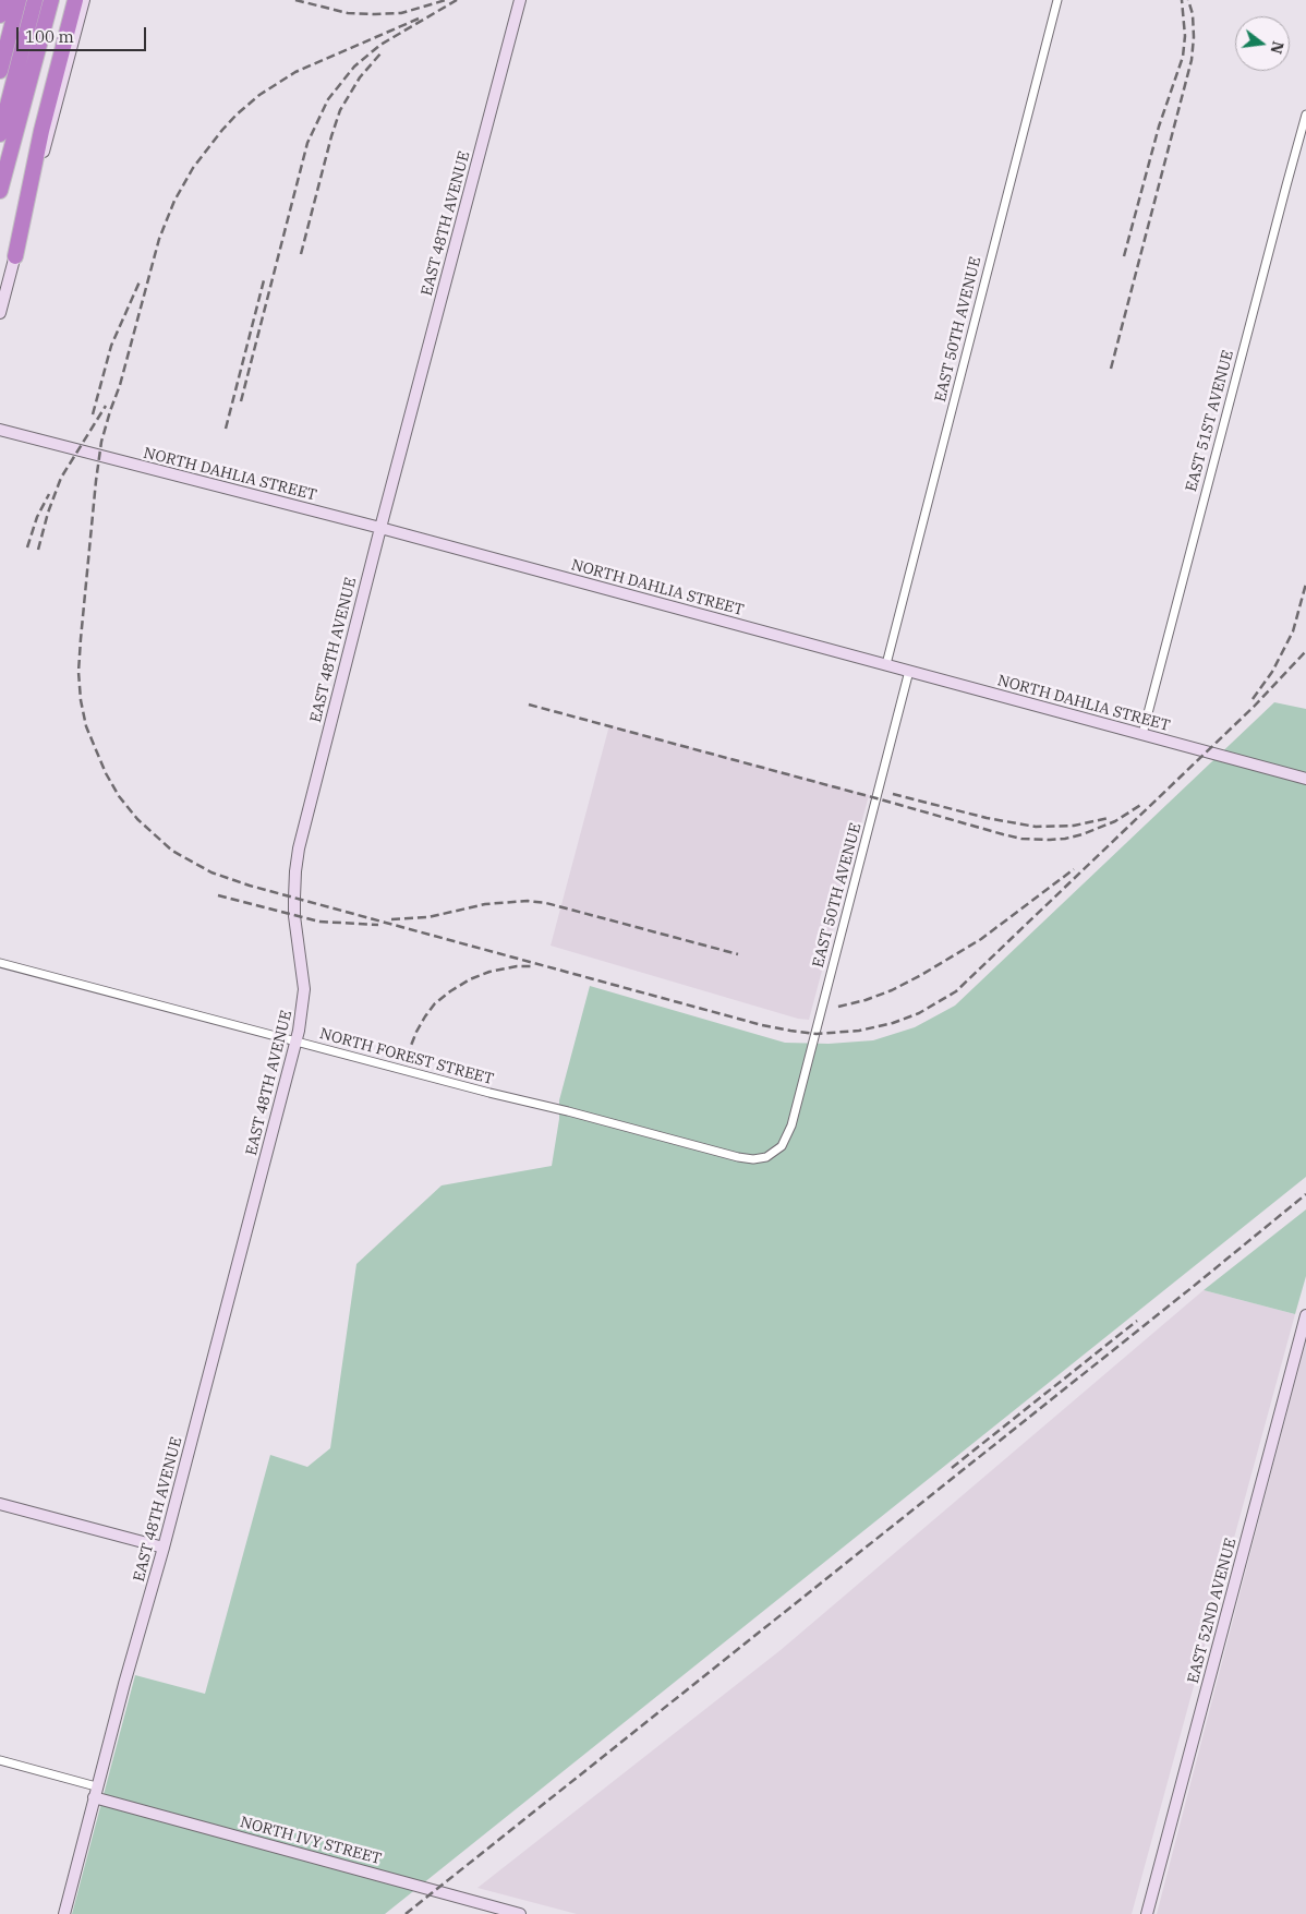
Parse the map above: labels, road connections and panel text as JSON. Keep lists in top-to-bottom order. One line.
{"streets":{"street":["EAST 48TH AVENUE","EAST 50TH AVENUE","EAST 51ST AVENUE","NORTH DAHLIA STREET","NORTH FOREST STREET","EAST 52ND AVENUE","NORTH IVY STREET"]},"crossings":[["EAST 48TH AVENUE","NORTH DAHLIA STREET"],["EAST 48TH AVENUE","NORTH FOREST STREET"],["EAST 48TH AVENUE","NORTH IVY STREET"],["EAST 50TH AVENUE","NORTH DAHLIA STREET"],["EAST 50TH AVENUE","NORTH FOREST STREET"],["EAST 51ST AVENUE","NORTH DAHLIA STREET"]],"scale_bar":"100 m","north":"right"}
